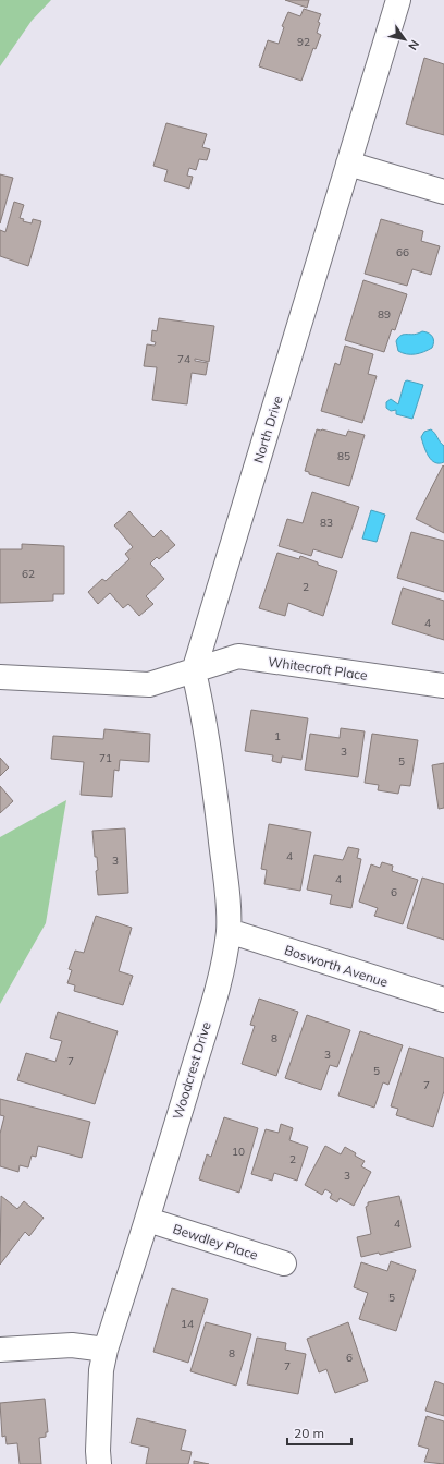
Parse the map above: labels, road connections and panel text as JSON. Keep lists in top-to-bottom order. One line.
{"streets":{"street":["North Drive","Whitecroft Place","Bosworth Avenue","Woodcrest Drive","Bewdley Place"]},"crossings":[["North Drive","Whitecroft Place"],["North Drive","Woodcrest Drive"],["Whitecroft Place","Woodcrest Drive"],["Bosworth Avenue","Woodcrest Drive"],["Woodcrest Drive","Bewdley Place"]],"house_numbers":["92","66","89","74","85","83","62","2","4","1","3","71","5","4","3","4","6","8","3","7","5","7","10","2","3","4","5","14","8","6","7"],"scale_bar":"20 m","north":"bottom right"}
